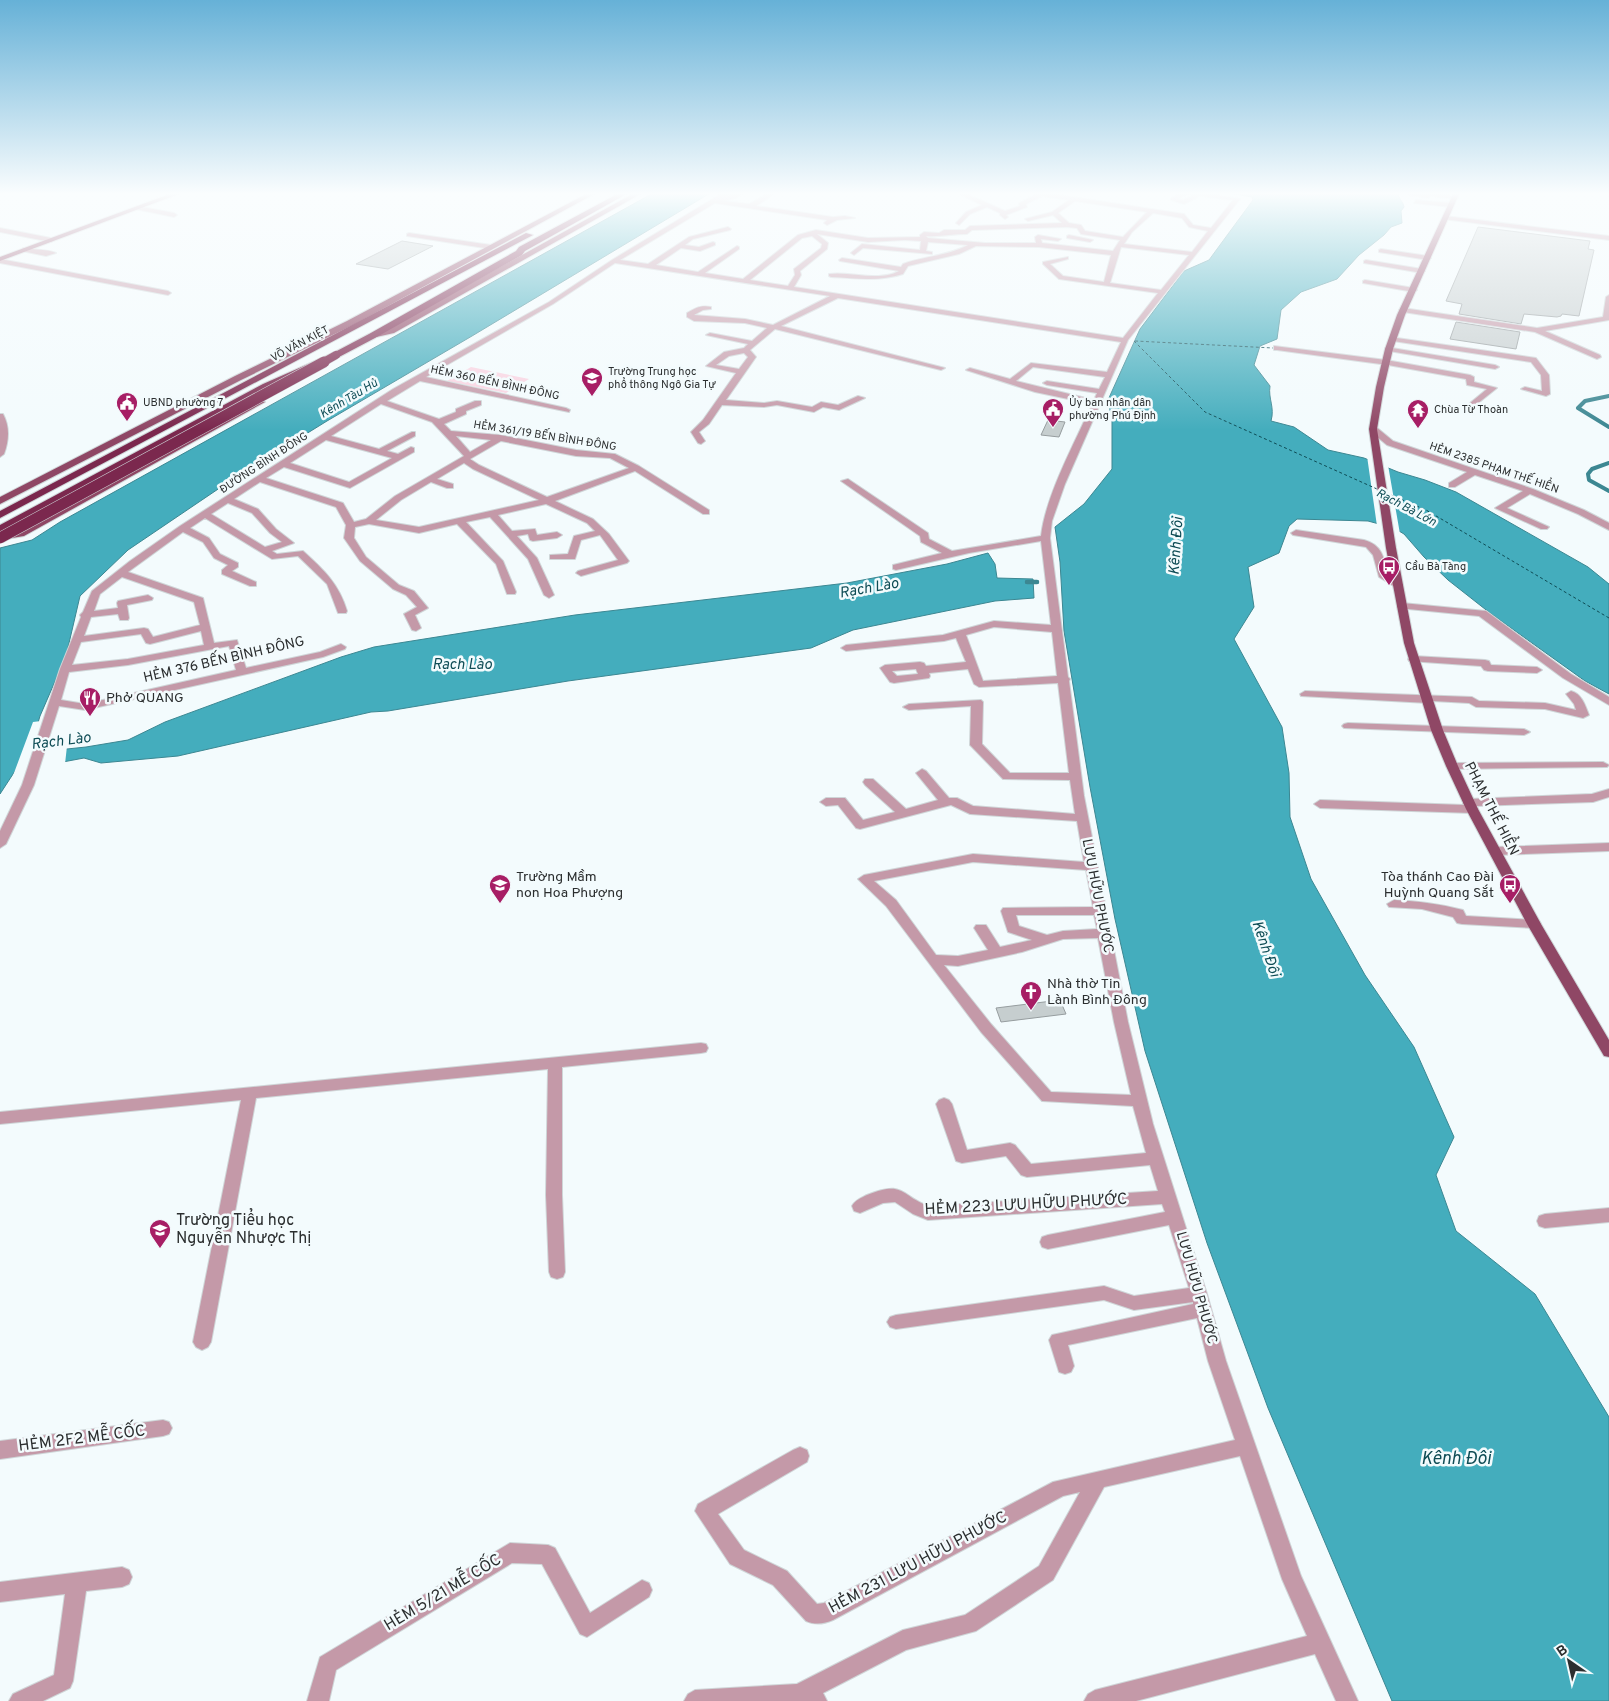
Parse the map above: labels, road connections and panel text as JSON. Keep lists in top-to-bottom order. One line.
{"streets":{"highway":["VÕ VĂN KIỆT"],"main road":["PHẠM THẾ HIỂN"],"street":["HẺM 360 BẾN BÌNH ĐÔNG","HẺM 361/19 BẾN BÌNH ĐÔNG","ĐƯỜNG BÌNH ĐÔNG","HẺM 2385 PHẠM THẾ HIỂN","HẺM 376 BẾN BÌNH ĐÔNG","LƯU HỮU PHƯỚC","HẺM 223 LƯU HỮU PHƯỚC","HẺM 2F2 MỄ CỐC","HẺM 231 LƯU HỮU PHƯỚC","HẺM 5/21 MỄ CỐC"]},"crossings":[["HẺM 360 BẾN BÌNH ĐÔNG","ĐƯỜNG BÌNH ĐÔNG"],["ĐƯỜNG BÌNH ĐÔNG","HẺM 376 BẾN BÌNH ĐÔNG"],["HẺM 2385 PHẠM THẾ HIỂN","PHẠM THẾ HIỂN"],["LƯU HỮU PHƯỚC","HẺM 223 LƯU HỮU PHƯỚC"],["LƯU HỮU PHƯỚC","HẺM 231 LƯU HỮU PHƯỚC"]],"water":["Kênh Tàu Hủ","Rạch Bà Lớn","Kênh Đôi","Rạch Lào"],"places":{"school or university":["Trường Trung học phổ thông Ngô Gia Tự","Trường Mầm non Hoa Phượng","Trường Tiểu học Nguyễn Nhược Thị"],"public building":["UBND phường 7","Ủy ban nhân dân phường Phú Định"],"temple":["Chùa Từ Thoàn"],"bus stop":["Cầu Bà Tàng","Tòa thánh Cao Đài Huỳnh Quang Sắt"],"restaurant":["Phở QUANG"],"church":["Nhà thờ Tin Lành Bình Đông"]},"north":"top left"}
